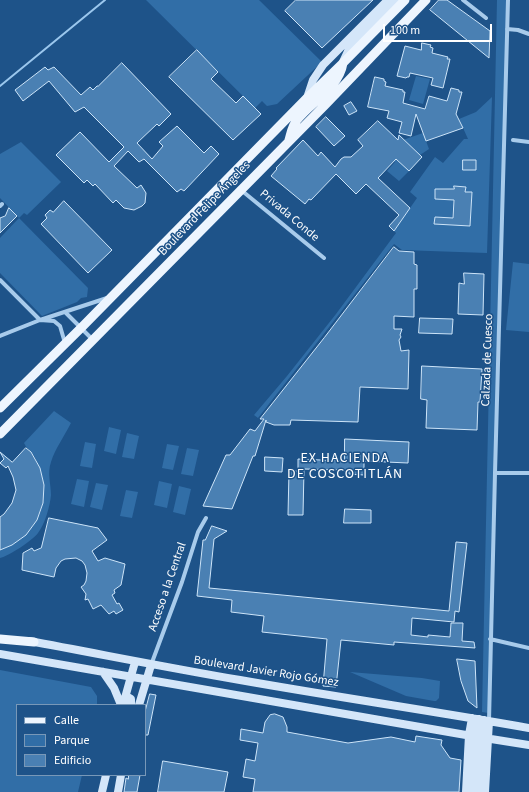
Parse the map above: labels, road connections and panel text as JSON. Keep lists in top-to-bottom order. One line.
{"streets":{"main road":["Boulevard Felipe Ángeles","Boulevard Javier Rojo Gómez"],"street":["Privada Conde","Calzada de Cuesco","Acceso a la Central"]},"crossings":[["Boulevard Felipe Ángeles","Privada Conde"],["Calzada de Cuesco","Boulevard Javier Rojo Gómez"],["Acceso a la Central","Boulevard Javier Rojo Gómez"]],"districts":["EX HACIENDA DE COSCOTITLÁN"],"legend":["Calle","Parque","Edificio"],"scale_bar":"100 m"}
